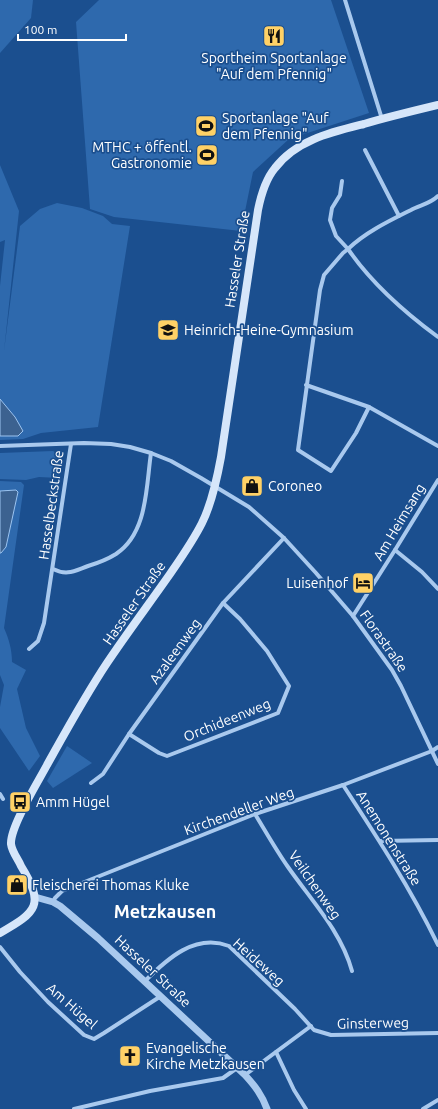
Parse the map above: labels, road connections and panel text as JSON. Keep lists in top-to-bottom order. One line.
{"streets":{"main road":["Hasseler Straße"],"street":["Hasselbeckstraße","Am Heimsang","Florastraße","Azaleenweg","Orchideenweg","Kirchendeller Weg","Anemonenstraße","Veilchenweg","Heideweg","Am Hügel","Ginsterweg"]},"crossings":[["Hasseler Straße","Hasselbeckstraße"],["Hasseler Straße","Florastraße"],["Hasseler Straße","Kirchendeller Weg"],["Hasseler Straße","Heideweg"],["Hasseler Straße","Am Hügel"],["Hasselbeckstraße","Florastraße"],["Am Heimsang","Florastraße"],["Florastraße","Azaleenweg"],["Florastraße","Kirchendeller Weg"],["Azaleenweg","Orchideenweg"],["Kirchendeller Weg","Anemonenstraße"],["Kirchendeller Weg","Veilchenweg"],["Heideweg","Ginsterweg"]],"districts":["Metzkausen"],"places":{"restaurant":["Sportheim Sportanlage \"Auf dem Pfennig\""],"sports":["Sportanlage \"Auf dem Pfennig\"","MTHC + öffentl. Gastronomie"],"school or university":["Heinrich-Heine-Gymnasium"],"shop":["Coroneo","Fleischerei Thomas Kluke"],"hotel":["Luisenhof"],"bus stop":["Amm Hügel"],"church":["Evangelische Kirche Metzkausen"]},"scale_bar":"100 m"}
